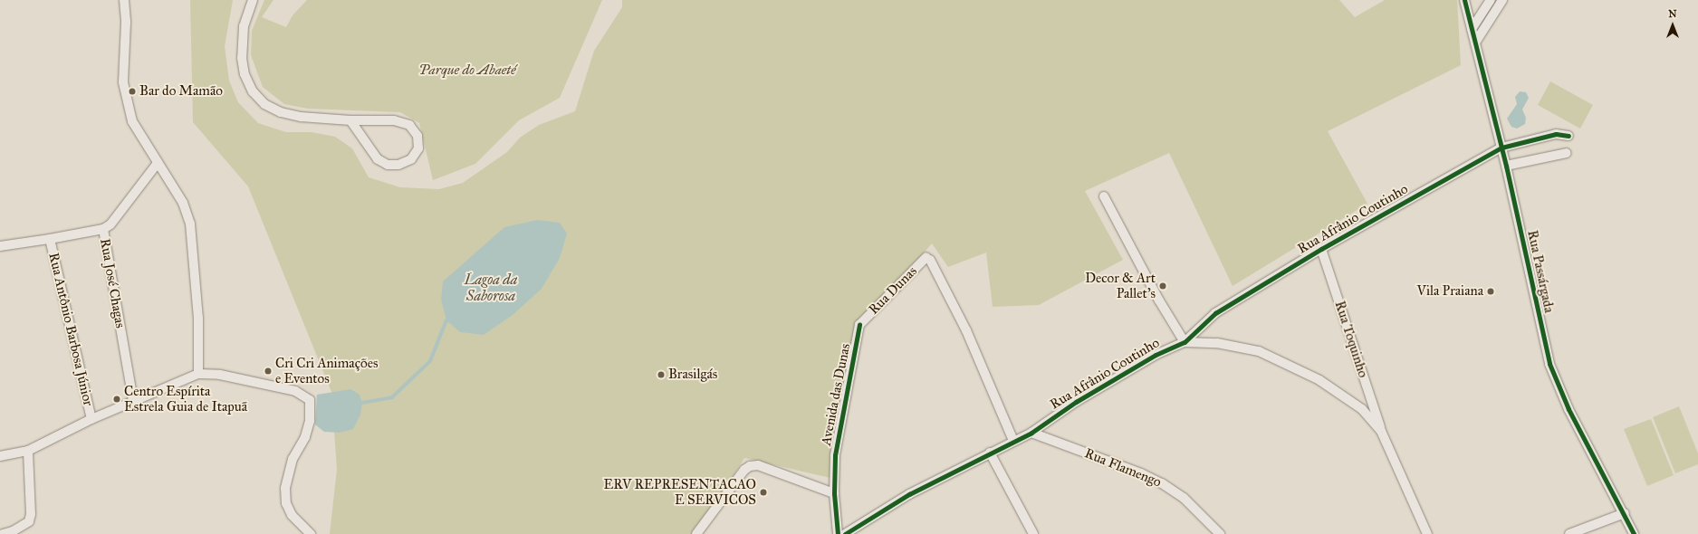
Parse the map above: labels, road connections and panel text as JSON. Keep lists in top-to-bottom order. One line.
{"streets":{"street":["Rua Afrânio Coutinho","Rua Passárgada","Rua José Chagas","Rua Dunas","Rua Antônio Barbosa Júnior","Rua Toquinho","Avenida das Dunas","Rua Flamengo"]},"crossings":[["Rua Afrânio Coutinho","Rua Passárgada"],["Rua Afrânio Coutinho","Rua Dunas"],["Rua Afrânio Coutinho","Rua Toquinho"],["Rua Afrânio Coutinho","Rua Flamengo"],["Rua José Chagas","Rua Antônio Barbosa Júnior"],["Rua Dunas","Avenida das Dunas"]],"water":["Lagoa da Saborosa"],"parks":["Parque do Abaeté"],"places":["Bar do Mamão","Decor & Art Pallet's","Vila Praiana","Cri Cri Animações e Eventos","Brasilgás","Centro Espírita Estrela Guia de Itapuã","ERV REPRESENTACAO E SERVICOS"],"north":"top"}
